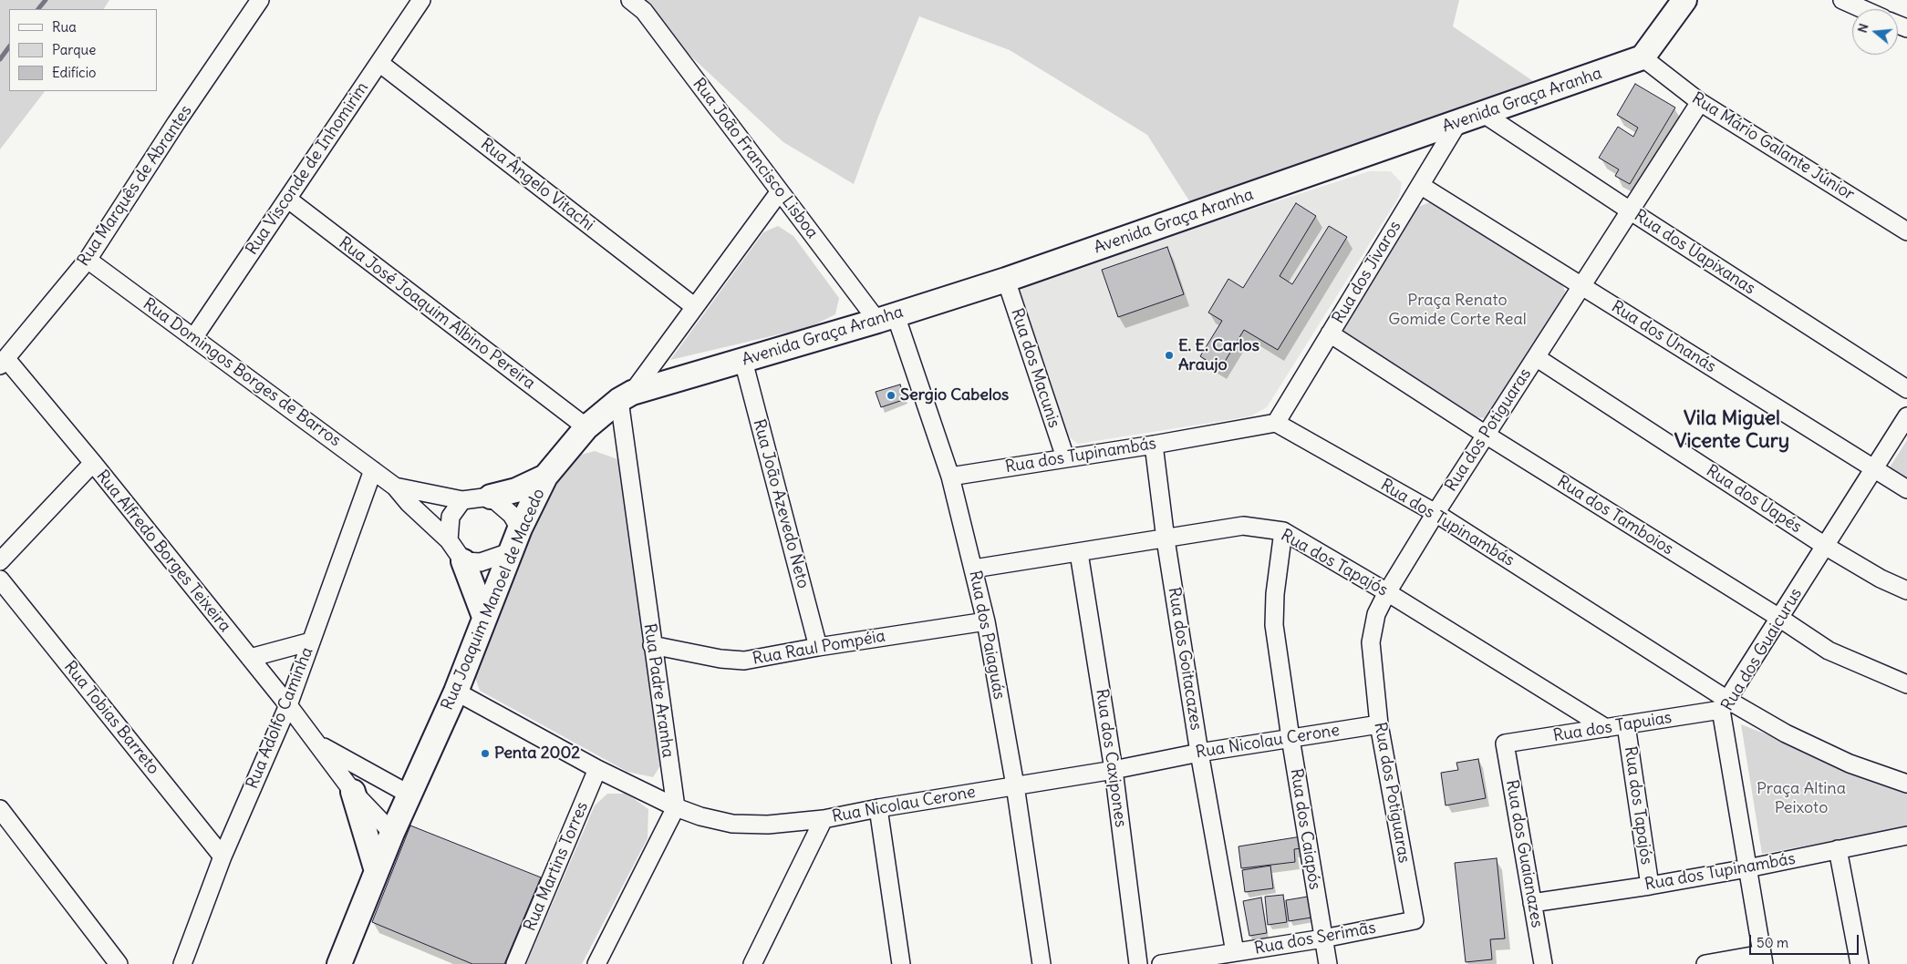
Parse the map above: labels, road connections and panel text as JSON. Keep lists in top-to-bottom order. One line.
{"streets":{"street":["Avenida Graça Aranha","Rua Mário Galante Júnior","Rua João Francisco Lisboa","Rua Visconde de Inhomirim","Rua Ângelo Vitachi","Rua Marquês de Abrantes","Rua dos Uapixanas","Rua dos Jivaros","Rua José Joaquim Albino Pereira","Rua dos Unanás","Rua dos Macunis","Rua Domingos Borges de Barros","Rua dos Potiguaras","Rua dos Tupinambás","Rua dos Uapés","Rua João Azevedo Neto","Rua dos Tamboios","Rua Alfredo Borges Teixeira","Rua dos Tapajós","Rua Joaquim Manoel de Macedo","Rua dos Paiaguás","Rua Raul Pompéia","Rua dos Guaicurus","Rua dos Goitacazes","Rua Padre Aranha","Rua Tobias Barreto","Rua Adolfo Caminha","Rua dos Tapuias","Rua Nicolau Cerone","Rua dos Caxipones","Rua dos Caiapós","Rua dos Guaianazes","Rua Martins Torres","Rua dos Serimãs"]},"crossings":[["Avenida Graça Aranha","Rua Mário Galante Júnior"],["Avenida Graça Aranha","Rua João Francisco Lisboa"],["Avenida Graça Aranha","Rua dos Uapixanas"],["Avenida Graça Aranha","Rua dos Jivaros"],["Avenida Graça Aranha","Rua dos Macunis"],["Avenida Graça Aranha","Rua João Azevedo Neto"],["Avenida Graça Aranha","Rua Joaquim Manoel de Macedo"],["Avenida Graça Aranha","Rua dos Paiaguás"],["Avenida Graça Aranha","Rua Padre Aranha"],["Rua Mário Galante Júnior","Rua dos Potiguaras"],["Rua João Francisco Lisboa","Rua Joaquim Manoel de Macedo"],["Rua João Francisco Lisboa","Rua dos Paiaguás"],["Rua Visconde de Inhomirim","Rua Ângelo Vitachi"],["Rua Visconde de Inhomirim","Rua José Joaquim Albino Pereira"],["Rua Visconde de Inhomirim","Rua Domingos Borges de Barros"],["Rua Ângelo Vitachi","Rua Joaquim Manoel de Macedo"],["Rua Marquês de Abrantes","Rua Domingos Borges de Barros"],["Rua Marquês de Abrantes","Rua Alfredo Borges Teixeira"],["Rua dos Uapixanas","Rua dos Potiguaras"],["Rua dos Jivaros","Rua dos Unanás"],["Rua dos Jivaros","Rua dos Tupinambás"],["Rua dos Jivaros","Rua dos Tamboios"],["Rua José Joaquim Albino Pereira","Rua Joaquim Manoel de Macedo"],["Rua dos Unanás","Rua dos Potiguaras"],["Rua dos Unanás","Rua dos Guaicurus"],["Rua dos Macunis","Rua dos Tupinambás"],["Rua Domingos Borges de Barros","Rua Joaquim Manoel de Macedo"],["Rua Domingos Borges de Barros","Rua Adolfo Caminha"],["Rua dos Potiguaras","Rua dos Tupinambás"],["Rua dos Potiguaras","Rua dos Uapés"],["Rua dos Potiguaras","Rua dos Tamboios"],["Rua dos Potiguaras","Rua dos Tapajós"],["Rua dos Potiguaras","Rua Nicolau Cerone"],["Rua dos Potiguaras","Rua dos Serimãs"],["Rua dos Tupinambás","Rua dos Tapajós"],["Rua dos Tupinambás","Rua dos Paiaguás"],["Rua dos Tupinambás","Rua dos Guaicurus"],["Rua dos Tupinambás","Rua dos Goitacazes"],["Rua dos Tupinambás","Rua dos Tapuias"],["Rua dos Tupinambás","Rua dos Guaianazes"],["Rua dos Uapés","Rua dos Guaicurus"],["Rua João Azevedo Neto","Rua Raul Pompéia"],["Rua dos Tamboios","Rua dos Guaicurus"],["Rua Alfredo Borges Teixeira","Rua Joaquim Manoel de Macedo"],["Rua Alfredo Borges Teixeira","Rua Adolfo Caminha"],["Rua dos Tapajós","Rua dos Paiaguás"],["Rua dos Tapajós","Rua dos Goitacazes"],["Rua dos Tapajós","Rua dos Tapuias"],["Rua dos Tapajós","Rua dos Caxipones"],["Rua dos Tapajós","Rua dos Caiapós"],["Rua Joaquim Manoel de Macedo","Rua Padre Aranha"],["Rua Joaquim Manoel de Macedo","Rua Nicolau Cerone"],["Rua dos Paiaguás","Rua Raul Pompéia"],["Rua dos Paiaguás","Rua Nicolau Cerone"],["Rua Raul Pompéia","Rua Padre Aranha"],["Rua dos Guaicurus","Rua dos Tapuias"],["Rua dos Goitacazes","Rua Nicolau Cerone"],["Rua dos Goitacazes","Rua dos Serimãs"],["Rua Padre Aranha","Rua Nicolau Cerone"],["Rua Tobias Barreto","Rua Adolfo Caminha"],["Rua dos Tapuias","Rua dos Guaianazes"],["Rua Nicolau Cerone","Rua dos Caxipones"],["Rua Nicolau Cerone","Rua dos Caiapós"],["Rua Nicolau Cerone","Rua Martins Torres"],["Rua dos Caiapós","Rua dos Serimãs"]],"districts":["Vila Miguel Vicente Cury"],"parks":["Praça Renato Gomide Corte Real","Praça Altina Peixoto"],"places":["E. E. Carlos Araujo","Sergio Cabelos","Penta 2002"],"legend":["Rua","Parque","Edifício"],"scale_bar":"50 m","north":"left"}
